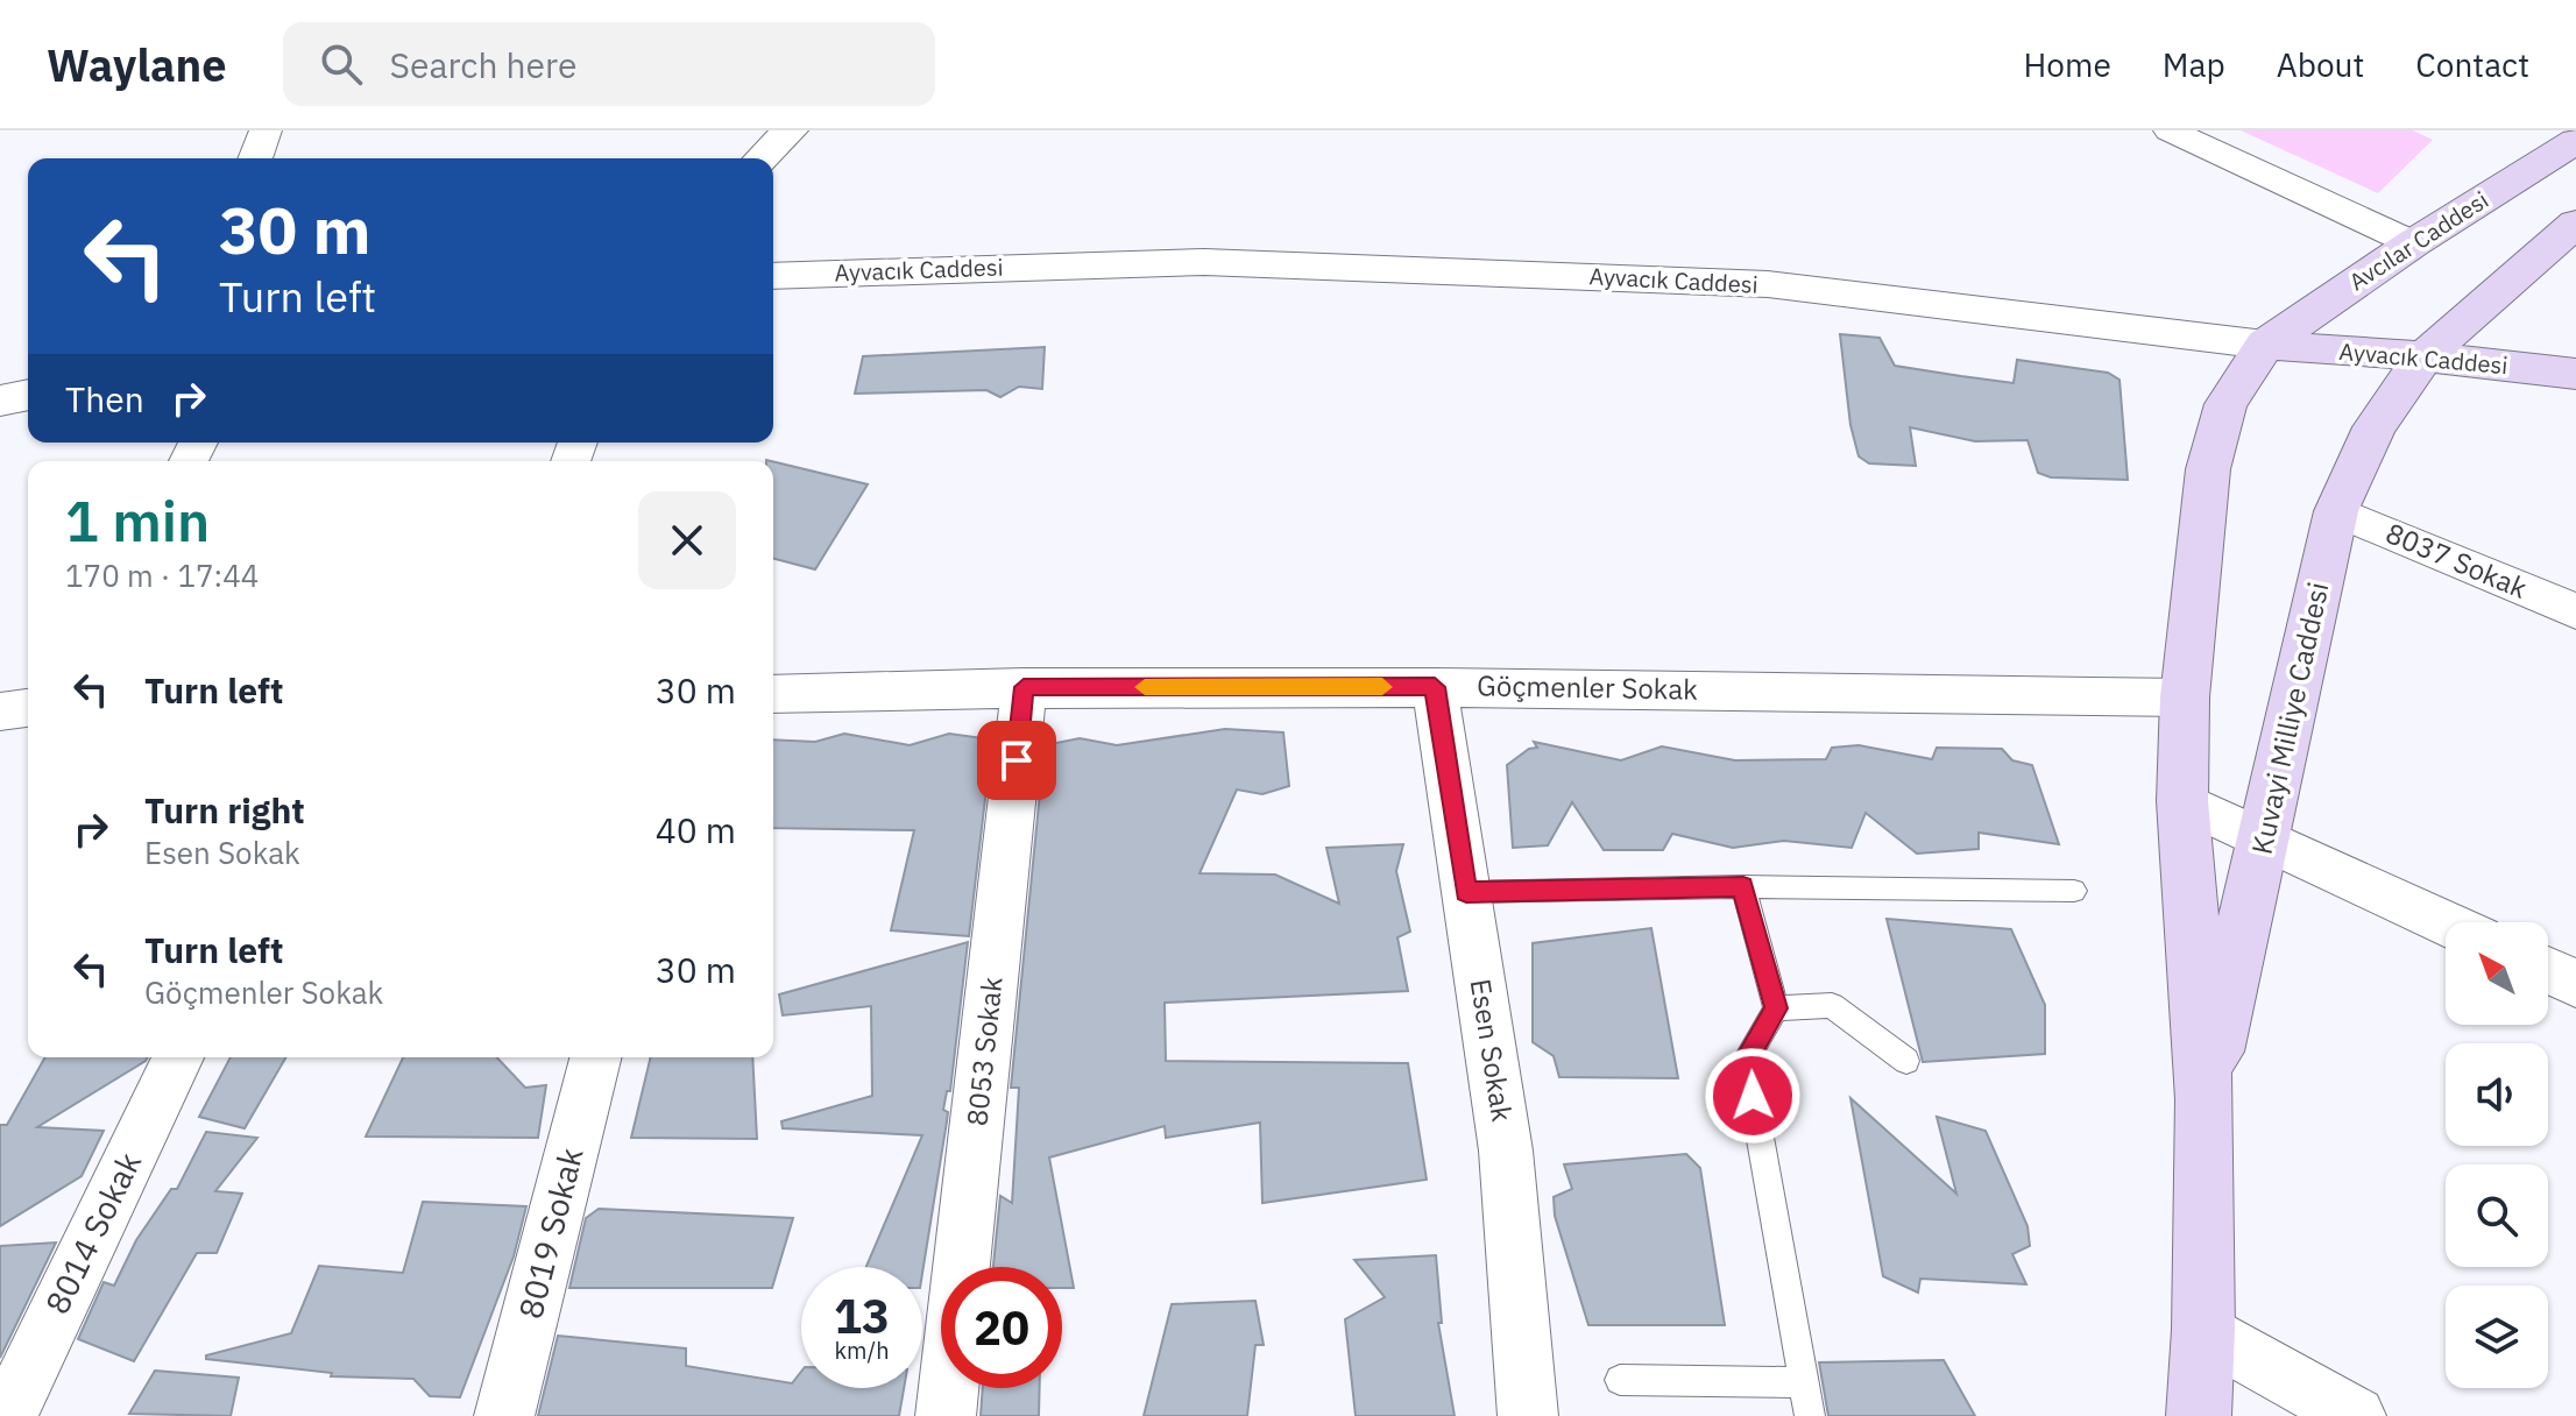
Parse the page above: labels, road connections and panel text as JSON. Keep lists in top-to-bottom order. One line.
{"streets":{"main road":["Avcılar Caddesi","Ayvacık Caddesi","Kuvayi Milliye Caddesi"],"street":["8037 Sokak","Göçmenler Sokak","Esen Sokak","8053 Sokak","8014 Sokak","8019 Sokak"]},"crossings":[["Avcılar Caddesi","Ayvacık Caddesi"],["Avcılar Caddesi","Kuvayi Milliye Caddesi"],["Ayvacık Caddesi","Kuvayi Milliye Caddesi"],["8037 Sokak","Kuvayi Milliye Caddesi"],["Göçmenler Sokak","Kuvayi Milliye Caddesi"],["Göçmenler Sokak","Esen Sokak"],["Göçmenler Sokak","8053 Sokak"]],"north":"top left","page":{"header":"Waylane","search":"Search here","nav":["Home","Map","About","Contact"],"turn":["30 m","Turn left"],"then":"Then","heading":["1 min","170 m · 17:44"],"list":[{"name":"Turn left","value":"30 m"},{"name":"Turn right","note":"Esen Sokak","value":"40 m"},{"name":"Turn left","note":"Göçmenler Sokak","value":"30 m"}],"speed":"13 km/h","limit":"20"}}
